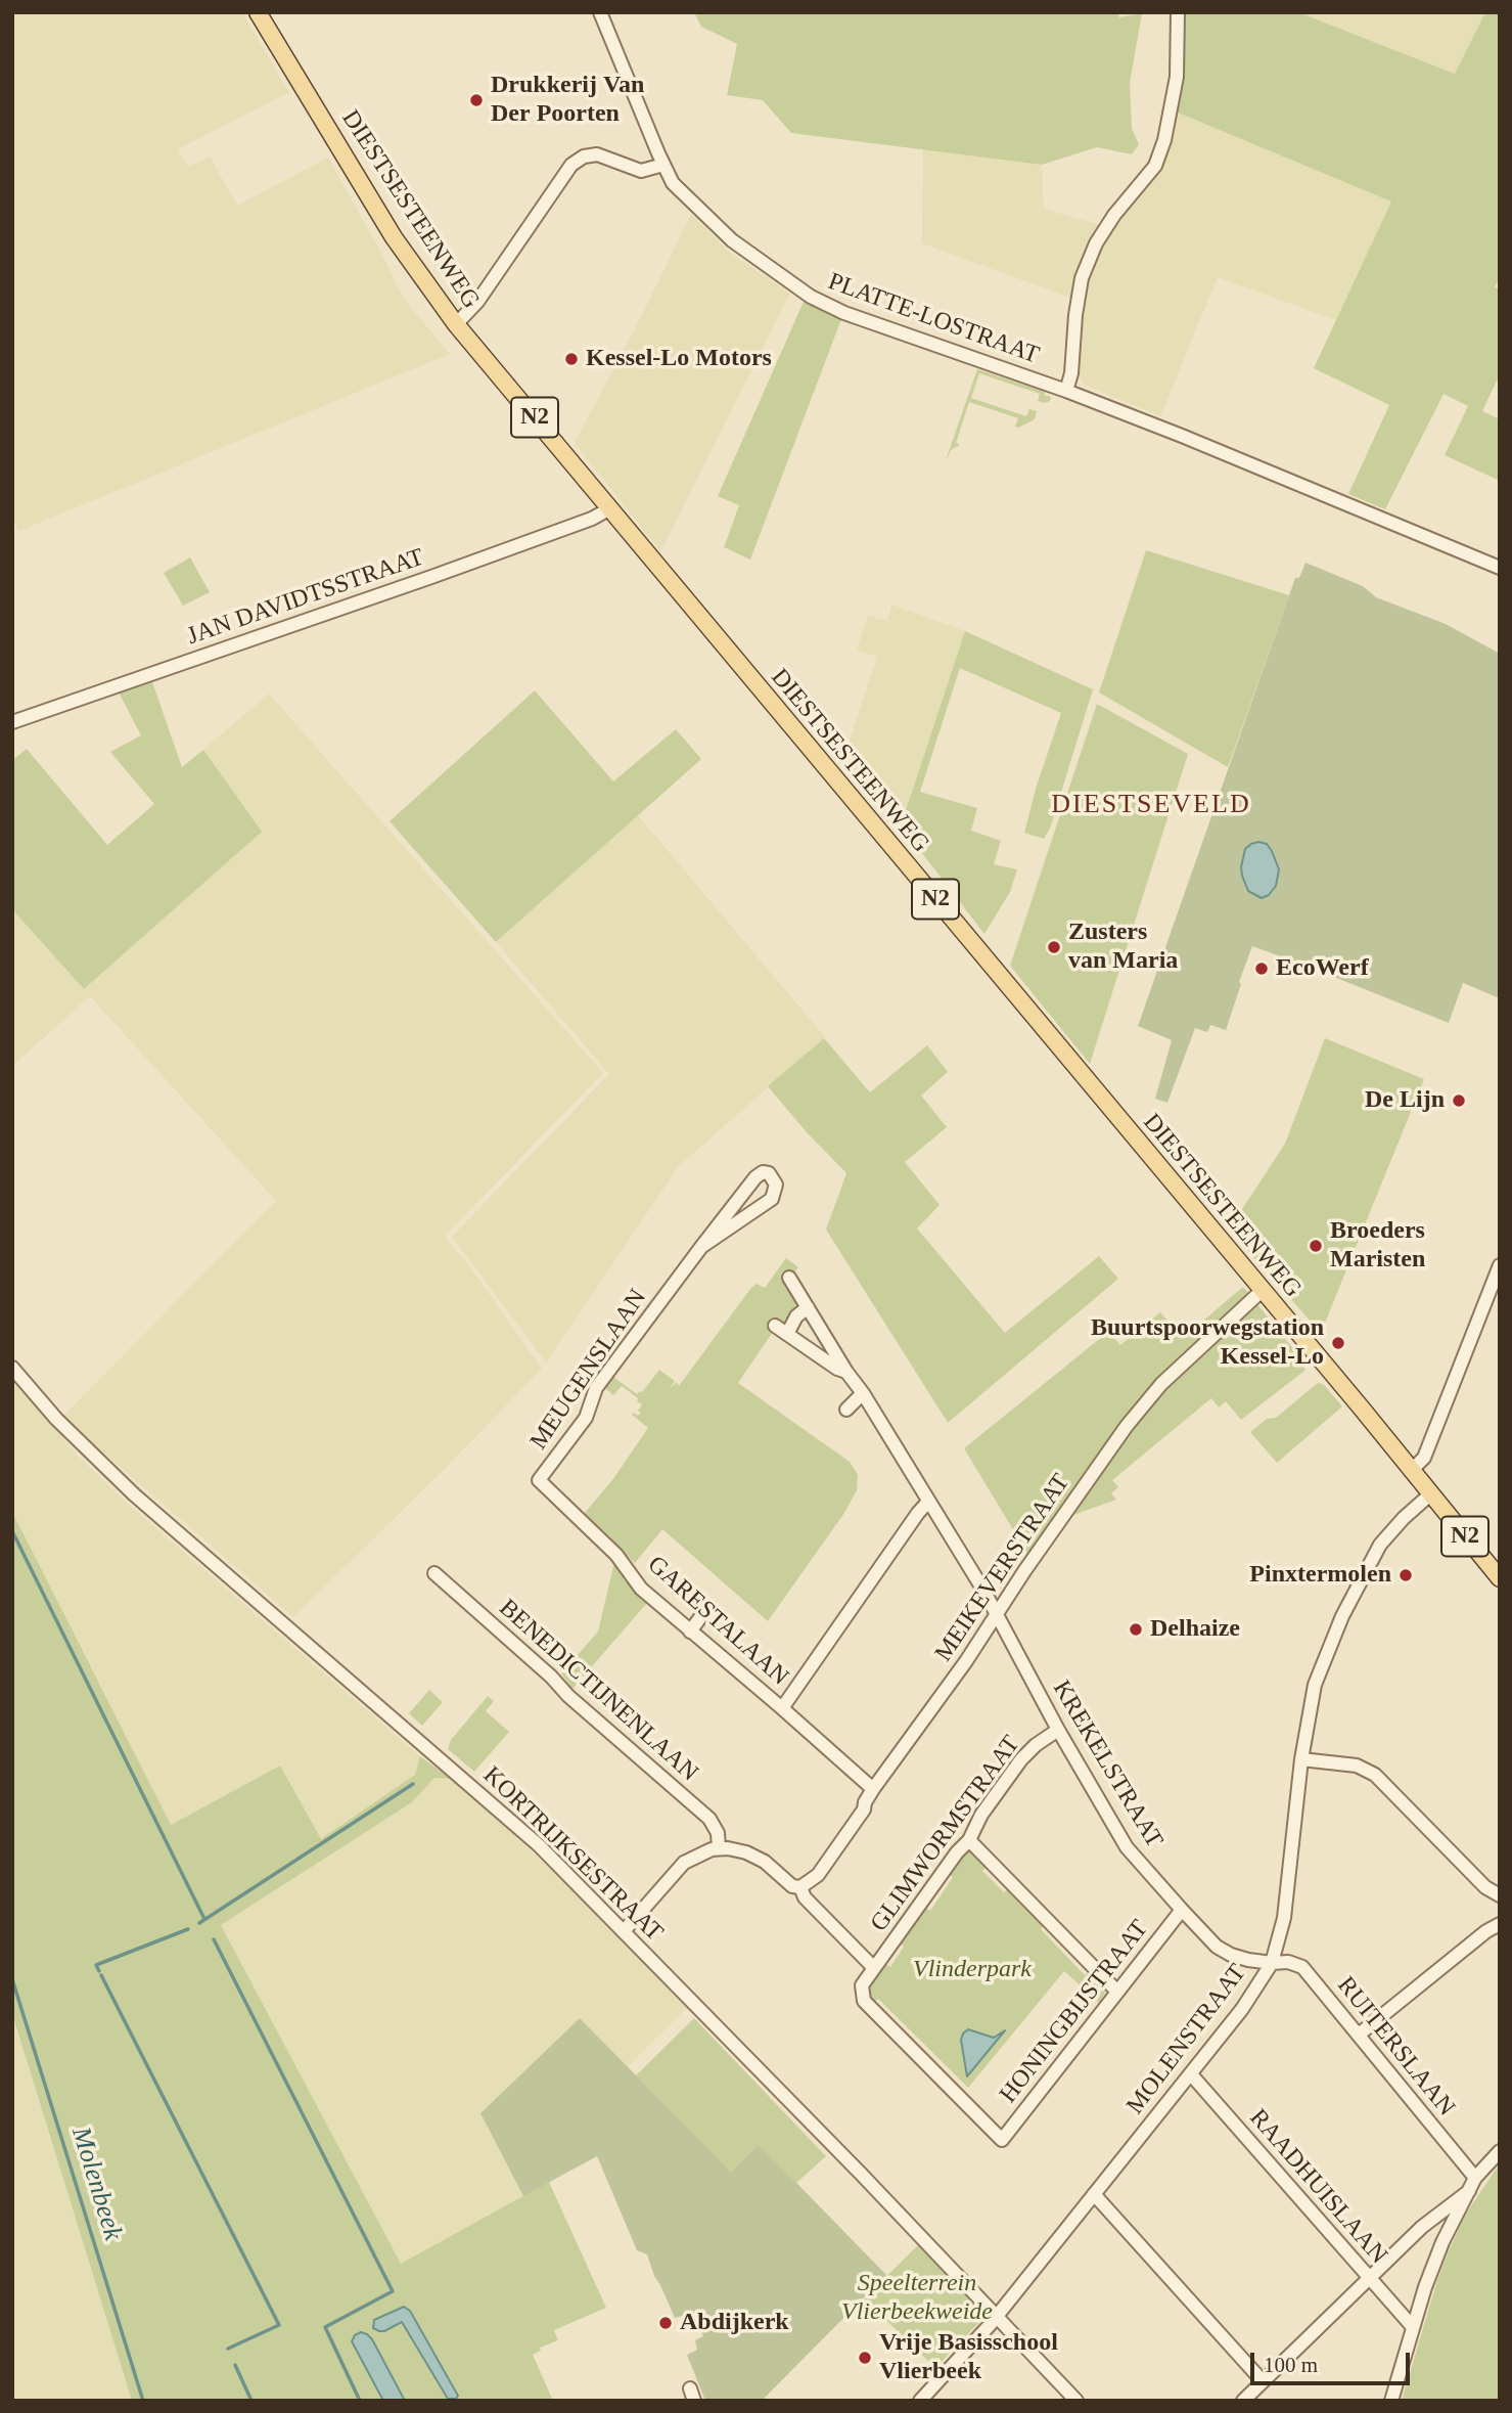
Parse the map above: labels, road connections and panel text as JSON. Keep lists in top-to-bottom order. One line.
{"streets":{"main road":["DIESTSESTEENWEG","N2"],"street":["PLATTE-LOSTRAAT","JAN DAVIDTSSTRAAT","MEUGENSLAAN","MEIKEVERSTRAAT","GARESTALAAN","BENEDICTIJNENLAAN","KREKELSTRAAT","GLIMWORMSTRAAT","KORTRIJKSESTRAAT","HONINGBIJSTRAAT","MOLENSTRAAT","RUITERSLAAN","RAADHUISLAAN"]},"crossings":[["DIESTSESTEENWEG","JAN DAVIDTSSTRAAT"],["DIESTSESTEENWEG","MEIKEVERSTRAAT"],["DIESTSESTEENWEG","MOLENSTRAAT"],["MEUGENSLAAN","GARESTALAAN"],["MEIKEVERSTRAAT","GARESTALAAN"],["MEIKEVERSTRAAT","KREKELSTRAAT"],["KREKELSTRAAT","GLIMWORMSTRAAT"],["KREKELSTRAAT","HONINGBIJSTRAAT"],["KREKELSTRAAT","MOLENSTRAAT"],["KREKELSTRAAT","RUITERSLAAN"],["GLIMWORMSTRAAT","HONINGBIJSTRAAT"],["KORTRIJKSESTRAAT","MOLENSTRAAT"],["MOLENSTRAAT","RUITERSLAAN"],["MOLENSTRAAT","RAADHUISLAAN"]],"districts":["DIESTSEVELD"],"water":["Molenbeek"],"parks":["Vlinderpark","Speelterrein Vlierbeekweide"],"places":["Drukkerij Van Der Poorten","Kessel-Lo Motors","Zusters van Maria","EcoWerf","De Lijn","Broeders Maristen","Buurtspoorwegstation Kessel-Lo","Pinxtermolen","Delhaize","Abdijkerk","Vrije Basisschool Vlierbeek"],"scale_bar":"100 m"}
